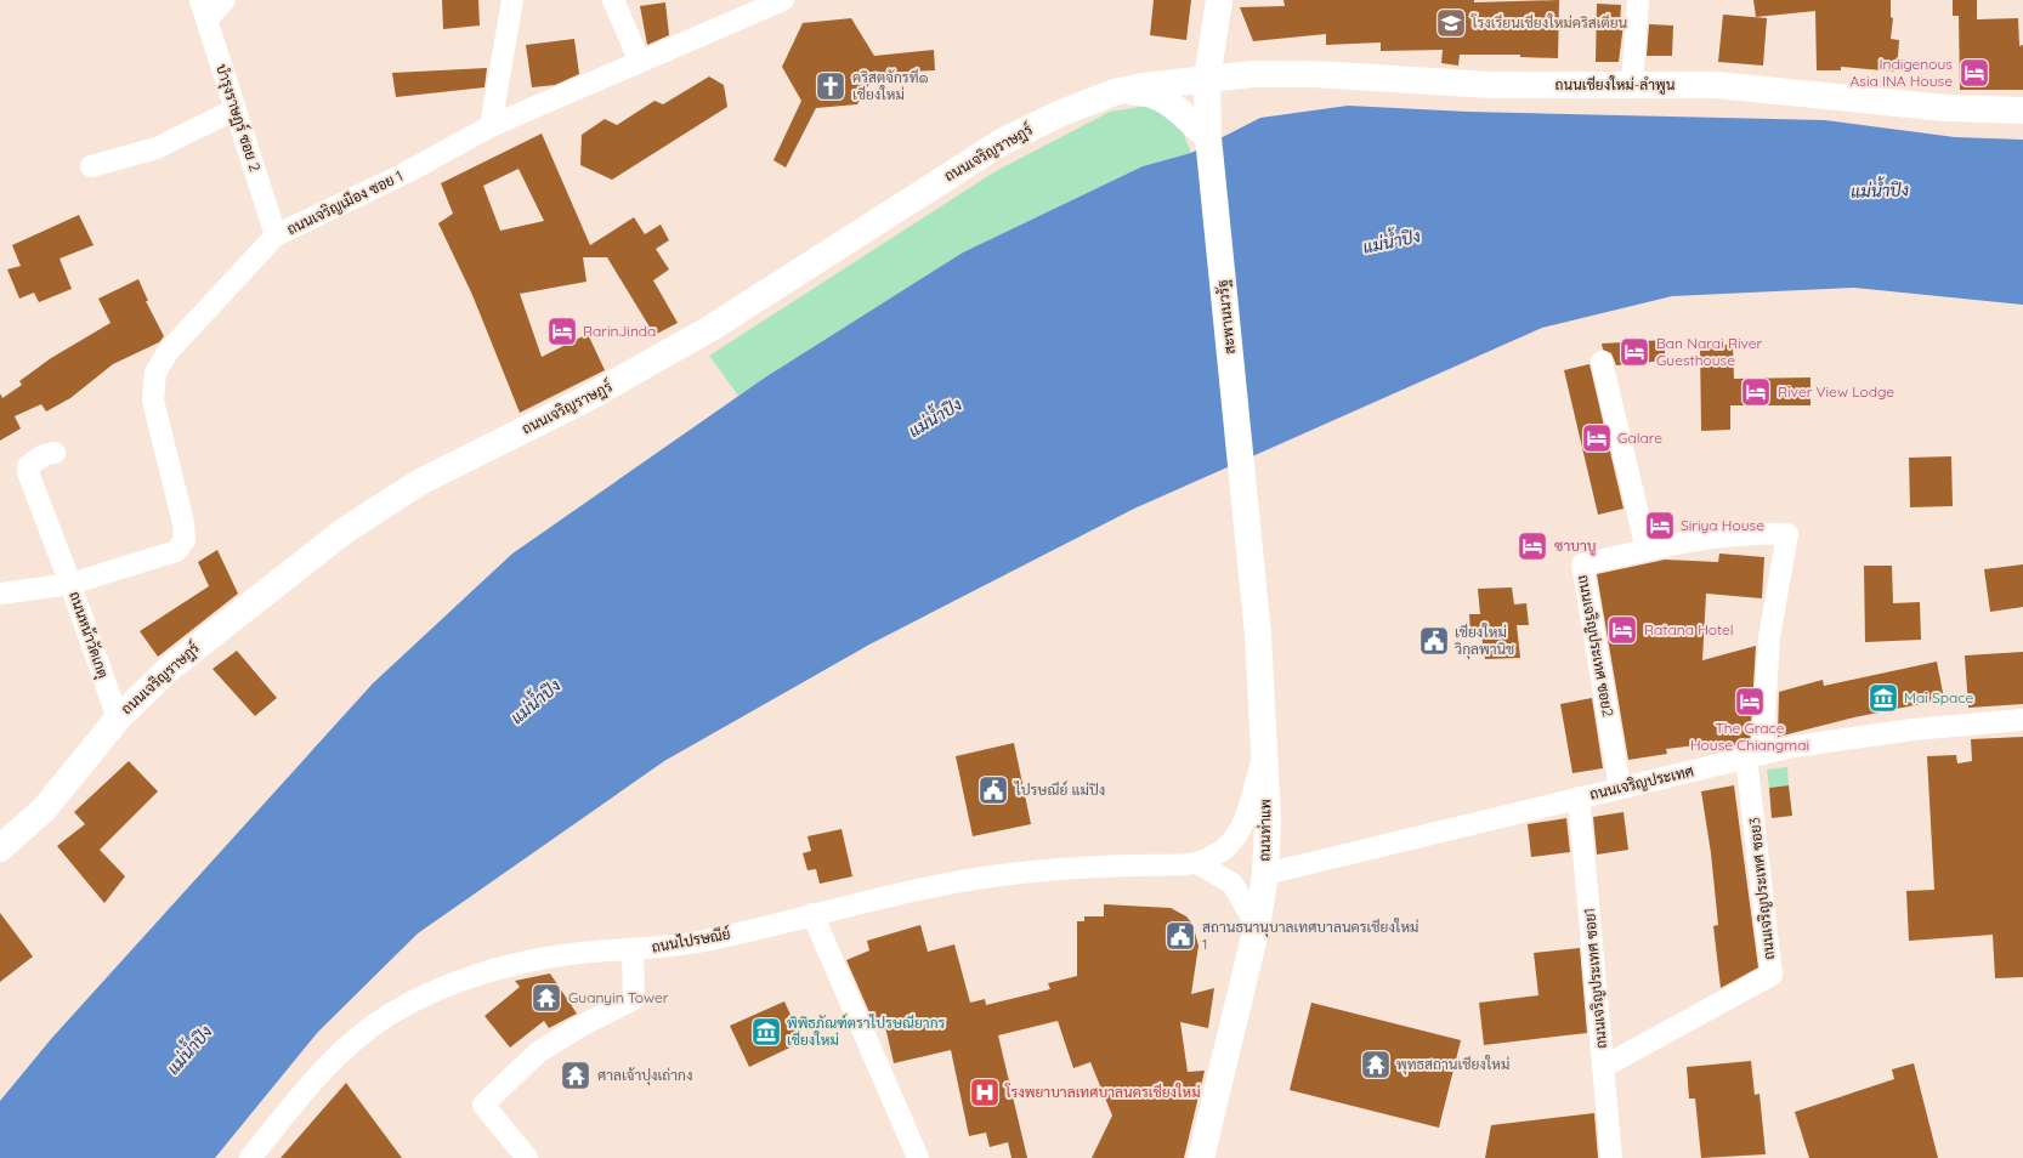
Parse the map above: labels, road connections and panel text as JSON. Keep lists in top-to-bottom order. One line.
{"streets":{"main road":["ถนนเชียงใหม่-ลำพูน","ถนนเจริญราษฎร์","สะพานนวรัฐ","ถนนท่าแพ"],"street":["บำรุงราษฏร์ ซอย 2","ถนนเจริญเมือง ซอย 1","ถนนหน้าวัดเกตุ","ถนนเจริญประเทศ ซอย2","ถนนเจริญประเทศ","ถนนเจริญประเทศ ซอย3","ถนนไปรษณีย์","ถนนเจริญประเทศ ซอย1"]},"crossings":[["ถนนเชียงใหม่-ลำพูน","ถนนเจริญราษฎร์"],["ถนนเชียงใหม่-ลำพูน","สะพานนวรัฐ"],["บำรุงราษฏร์ ซอย 2","ถนนเจริญเมือง ซอย 1"],["ถนนเจริญราษฎร์","สะพานนวรัฐ"],["ถนนเจริญราษฎร์","ถนนหน้าวัดเกตุ"],["ถนนเจริญเมือง ซอย 1","ถนนหน้าวัดเกตุ"],["สะพานนวรัฐ","ถนนท่าแพ"],["ถนนเจริญประเทศ ซอย2","ถนนเจริญประเทศ"],["ถนนเจริญประเทศ ซอย2","ถนนเจริญประเทศ ซอย3"],["ถนนเจริญประเทศ","ถนนท่าแพ"],["ถนนเจริญประเทศ","ถนนเจริญประเทศ ซอย3"],["ถนนเจริญประเทศ","ถนนเจริญประเทศ ซอย1"],["ถนนท่าแพ","ถนนไปรษณีย์"],["ถนนเจริญประเทศ ซอย3","ถนนเจริญประเทศ ซอย1"]],"water":["แม่น้ำปิง"],"places":{"school or university":["โรงเรียนเชียงใหม่คริสเตียน"],"hotel":["Indigenous Asia INA House","RarinJinda","Ban Narai River Guesthouse","River View Lodge","Galare","Siriya House","ซาบาบู","Ratana Hotel","The Grace House Chiangmai"],"church":["คริสตจักรที๑ เชียงใหม่"],"public building":["เชียงใหม่ วิกุลพานิช","ไปรษณีย์ แม่ปิง","สถานธนานุบาลเทศบาลนครเชียงใหม่ 1"],"museum":["Mai Space","พิพิธภัณฑ์ตราไปรษณียากร เชียงใหม่"],"temple":["Guanyin Tower","พุทธสถานเชียงใหม่","ศาลเจ้าปุงเถ่ากง"],"hospital":["โรงพยาบาลเทศบาลนครเชียงใหม่"]}}
